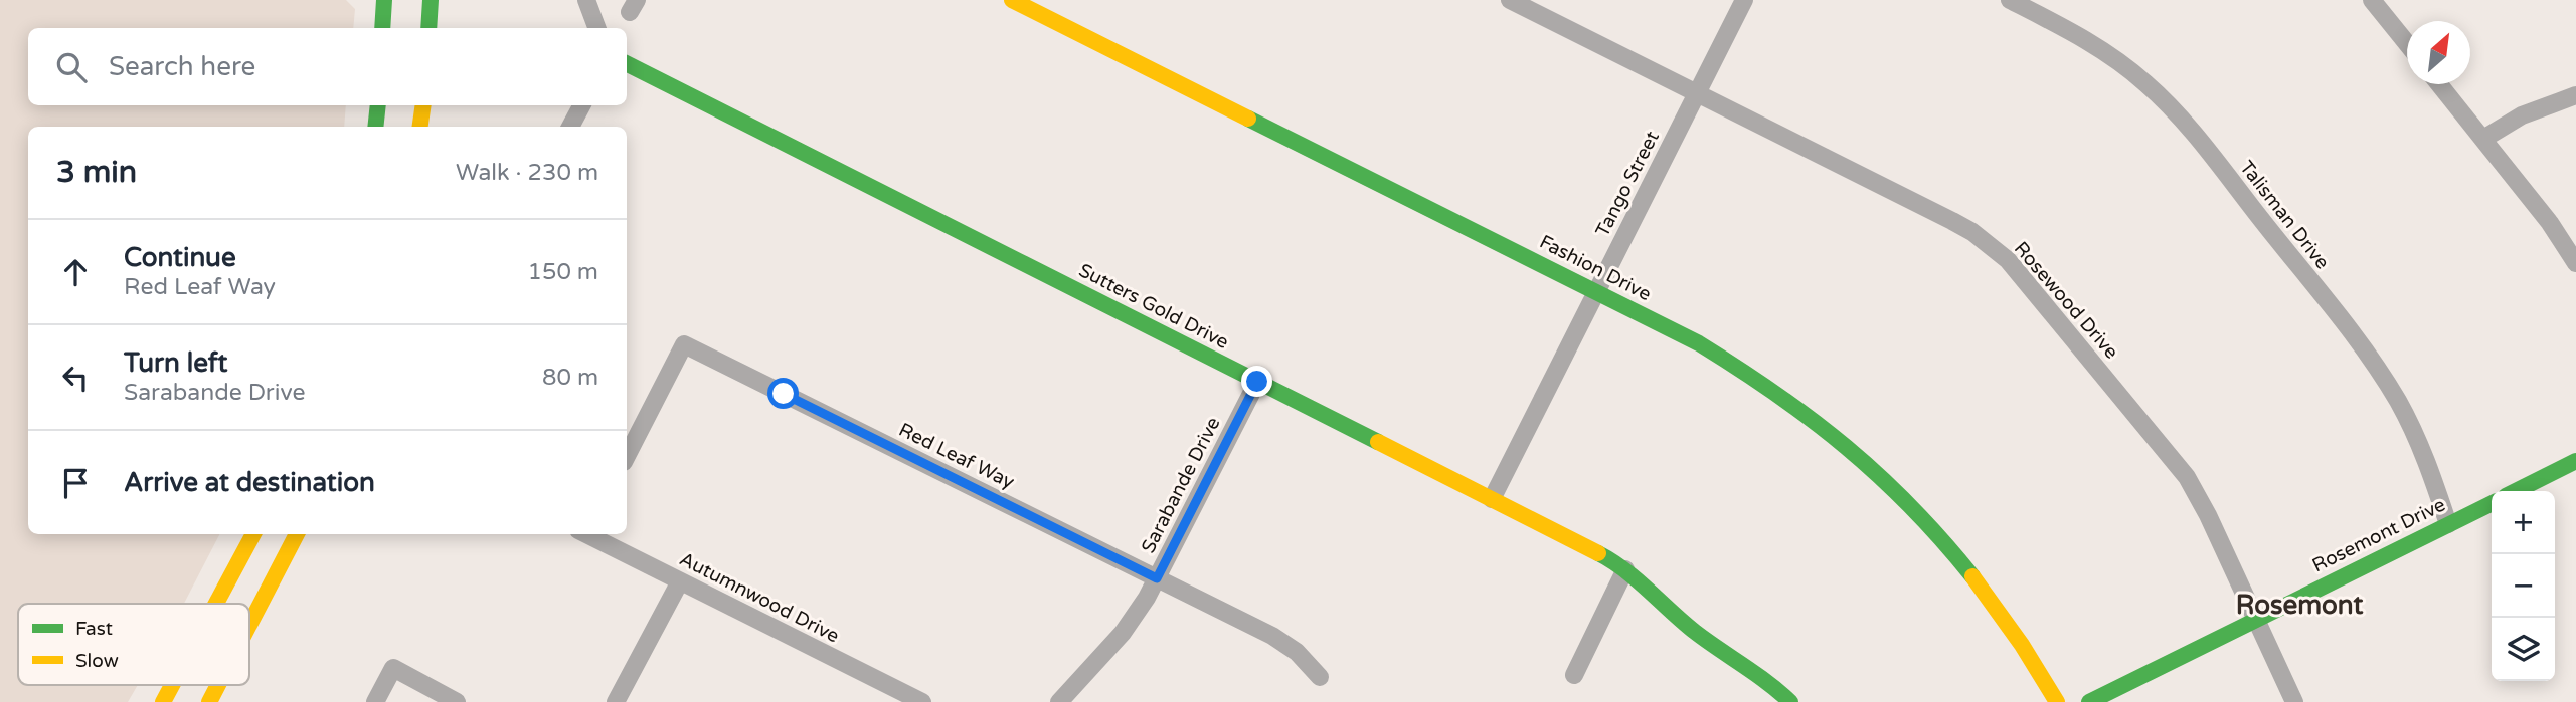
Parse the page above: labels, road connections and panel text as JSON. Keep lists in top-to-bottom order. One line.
{"streets":{"street":["Tango Street","Talisman Drive","Fashion Drive","Rosewood Drive","Sutters Gold Drive","Red Leaf Way","Sarabande Drive","Rosemont Drive","Autumnwood Drive"]},"crossings":[["Tango Street","Fashion Drive"],["Tango Street","Rosewood Drive"],["Tango Street","Sutters Gold Drive"],["Talisman Drive","Rosemont Drive"],["Rosewood Drive","Rosemont Drive"],["Sutters Gold Drive","Sarabande Drive"],["Red Leaf Way","Sarabande Drive"]],"districts":["Rosemont"],"legend":["Fast","Slow"],"north":"top right","page":{"search":"Search here","heading":["3 min","Walk · 230 m"],"list":[["Continue","Red Leaf Way","150 m"],["Turn left","Sarabande Drive","80 m"],"Arrive at destination"],"map_buttons":["+","−"]}}
